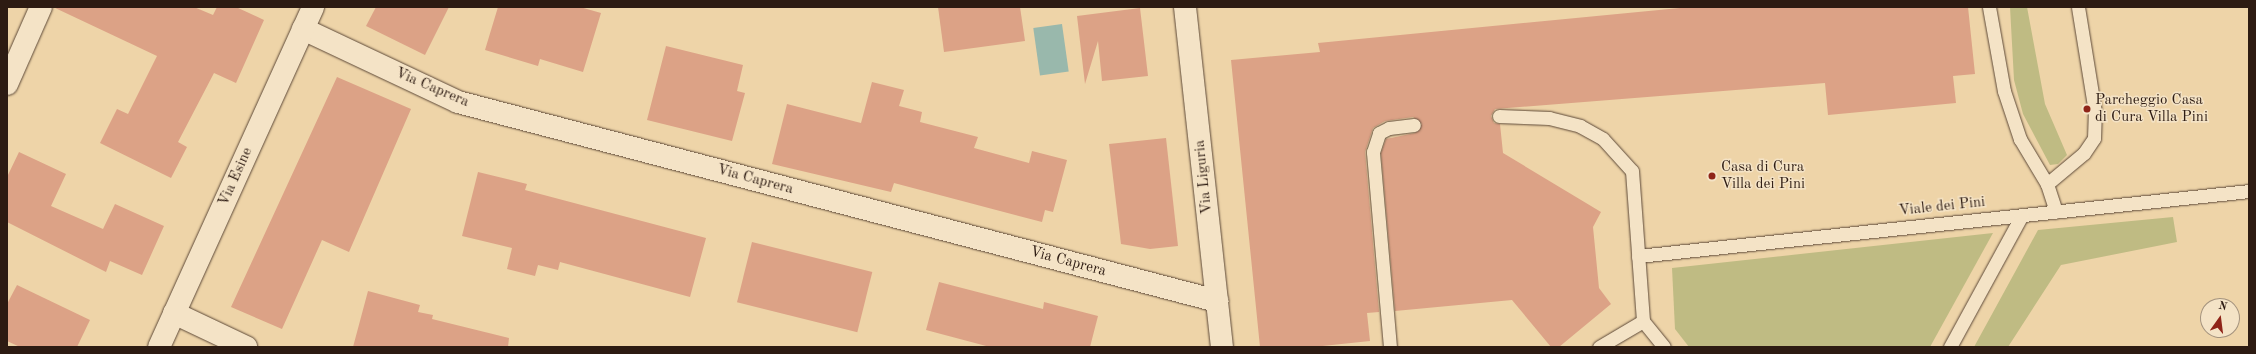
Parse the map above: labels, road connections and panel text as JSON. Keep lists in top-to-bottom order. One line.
{"streets":{"street":["Via Caprera","Via Esine","Via Liguria"],"lane":["Viale dei Pini"]},"crossings":[["Via Caprera","Via Esine"],["Via Caprera","Via Liguria"]],"places":["Parcheggio Casa di Cura Villa Pini","Casa di Cura Villa dei Pini"],"north":"top"}
